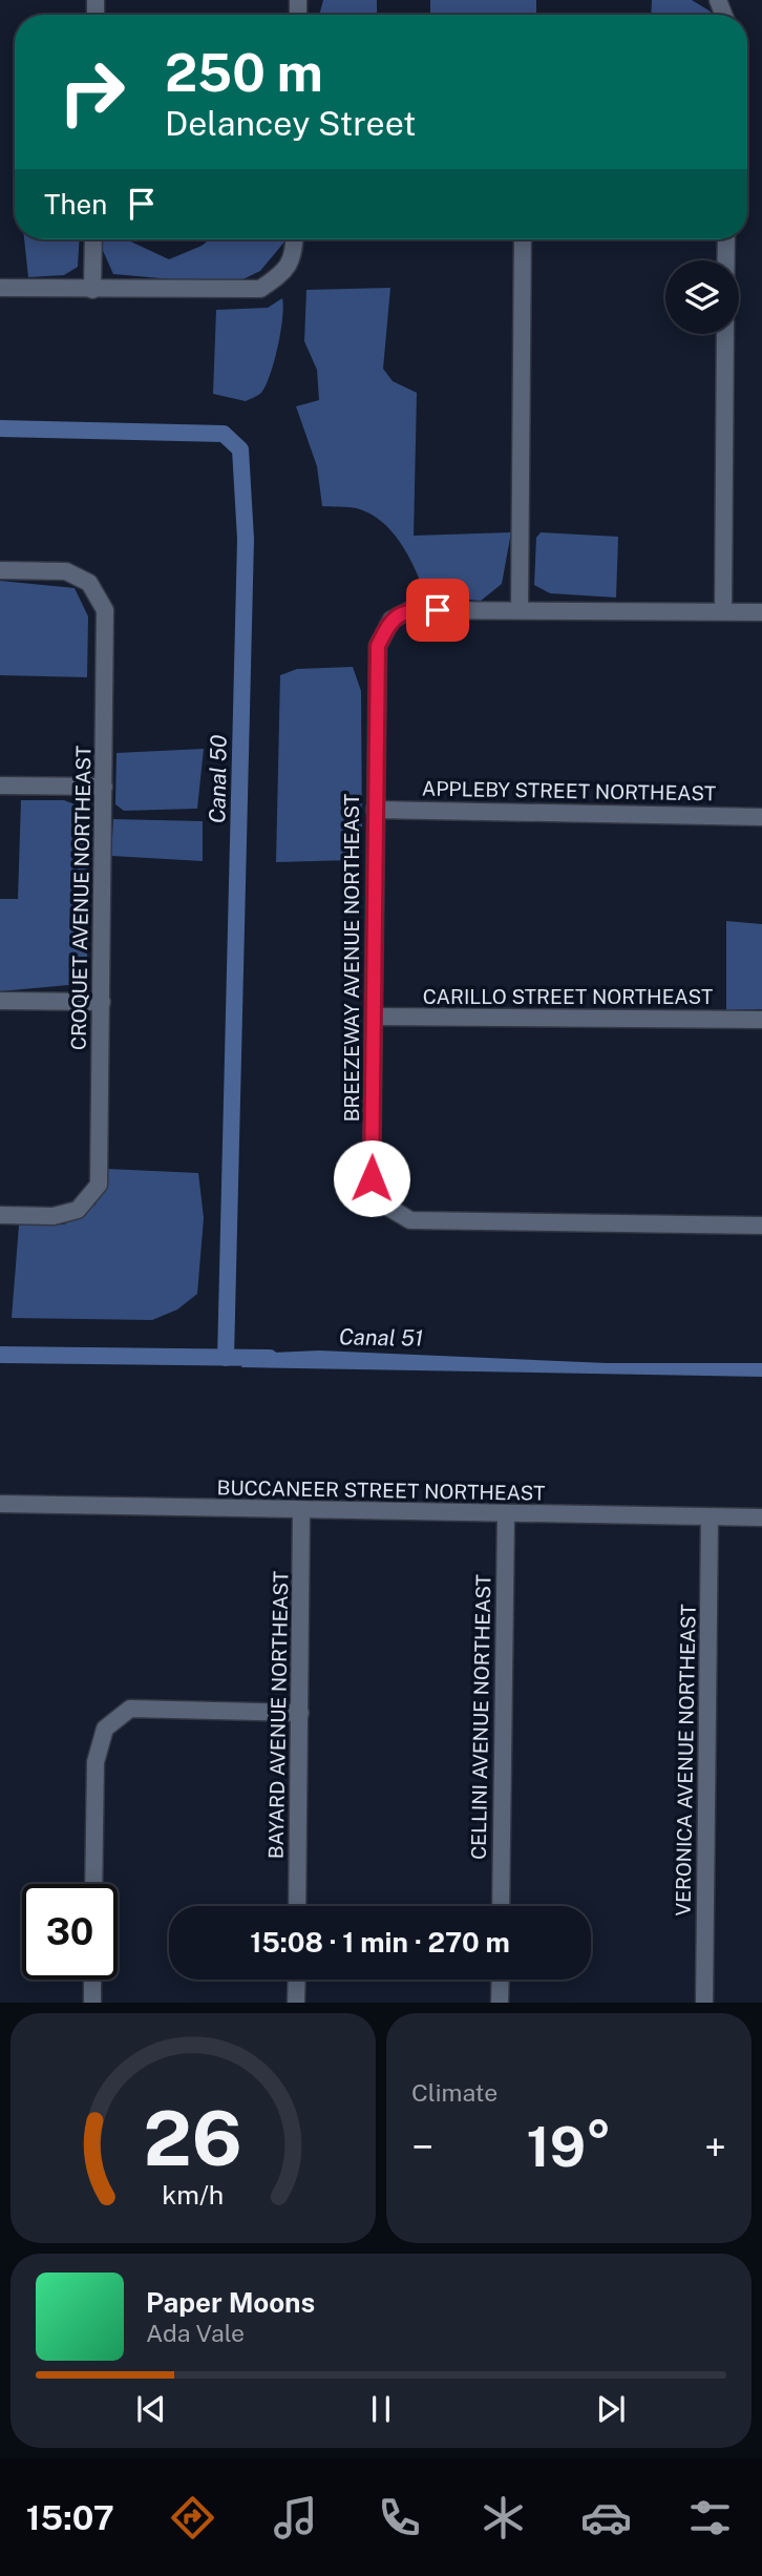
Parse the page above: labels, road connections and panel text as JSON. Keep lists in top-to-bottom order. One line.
{"streets":{"street":["APPLEBY STREET NORTHEAST","CROQUET AVENUE NORTHEAST","BREEZEWAY AVENUE NORTHEAST","CARILLO STREET NORTHEAST","BUCCANEER STREET NORTHEAST","BAYARD AVENUE NORTHEAST","CELLINI AVENUE NORTHEAST","VERONICA AVENUE NORTHEAST"]},"crossings":[["APPLEBY STREET NORTHEAST","BREEZEWAY AVENUE NORTHEAST"],["BREEZEWAY AVENUE NORTHEAST","CARILLO STREET NORTHEAST"],["BUCCANEER STREET NORTHEAST","BAYARD AVENUE NORTHEAST"],["BUCCANEER STREET NORTHEAST","CELLINI AVENUE NORTHEAST"],["BUCCANEER STREET NORTHEAST","VERONICA AVENUE NORTHEAST"]],"water":["Canal 50","Canal 51"],"page":{"turn":["250 m","Delancey Street"],"then":"Then","limit":"30","trip":"15:08 · 1 min · 270 m","tile":"Climate","heat":["−","19°","+"],"song":["Paper Moons","Ada Vale"],"tabs":"15:07","gauge":["26","km/h"]}}
